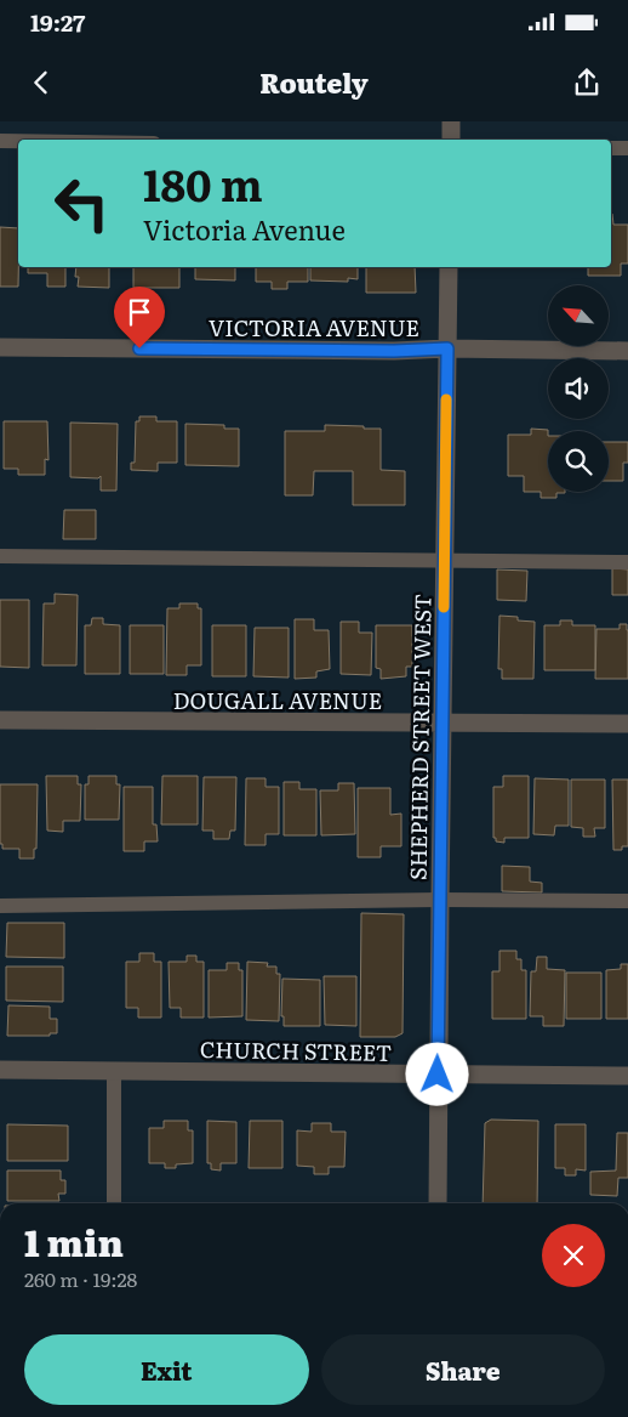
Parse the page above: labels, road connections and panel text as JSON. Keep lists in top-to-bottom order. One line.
{"streets":{"street":["VICTORIA AVENUE","DOUGALL AVENUE","SHEPHERD STREET WEST","CHURCH STREET"]},"crossings":[["VICTORIA AVENUE","SHEPHERD STREET WEST"],["DOUGALL AVENUE","SHEPHERD STREET WEST"],["SHEPHERD STREET WEST","CHURCH STREET"]],"north":"top left","page":{"status":"19:27","header":"Routely","turn":["180 m","Victoria Avenue"],"heading":["1 min","260 m · 19:28"],"buttons":["Exit","Share"]}}
